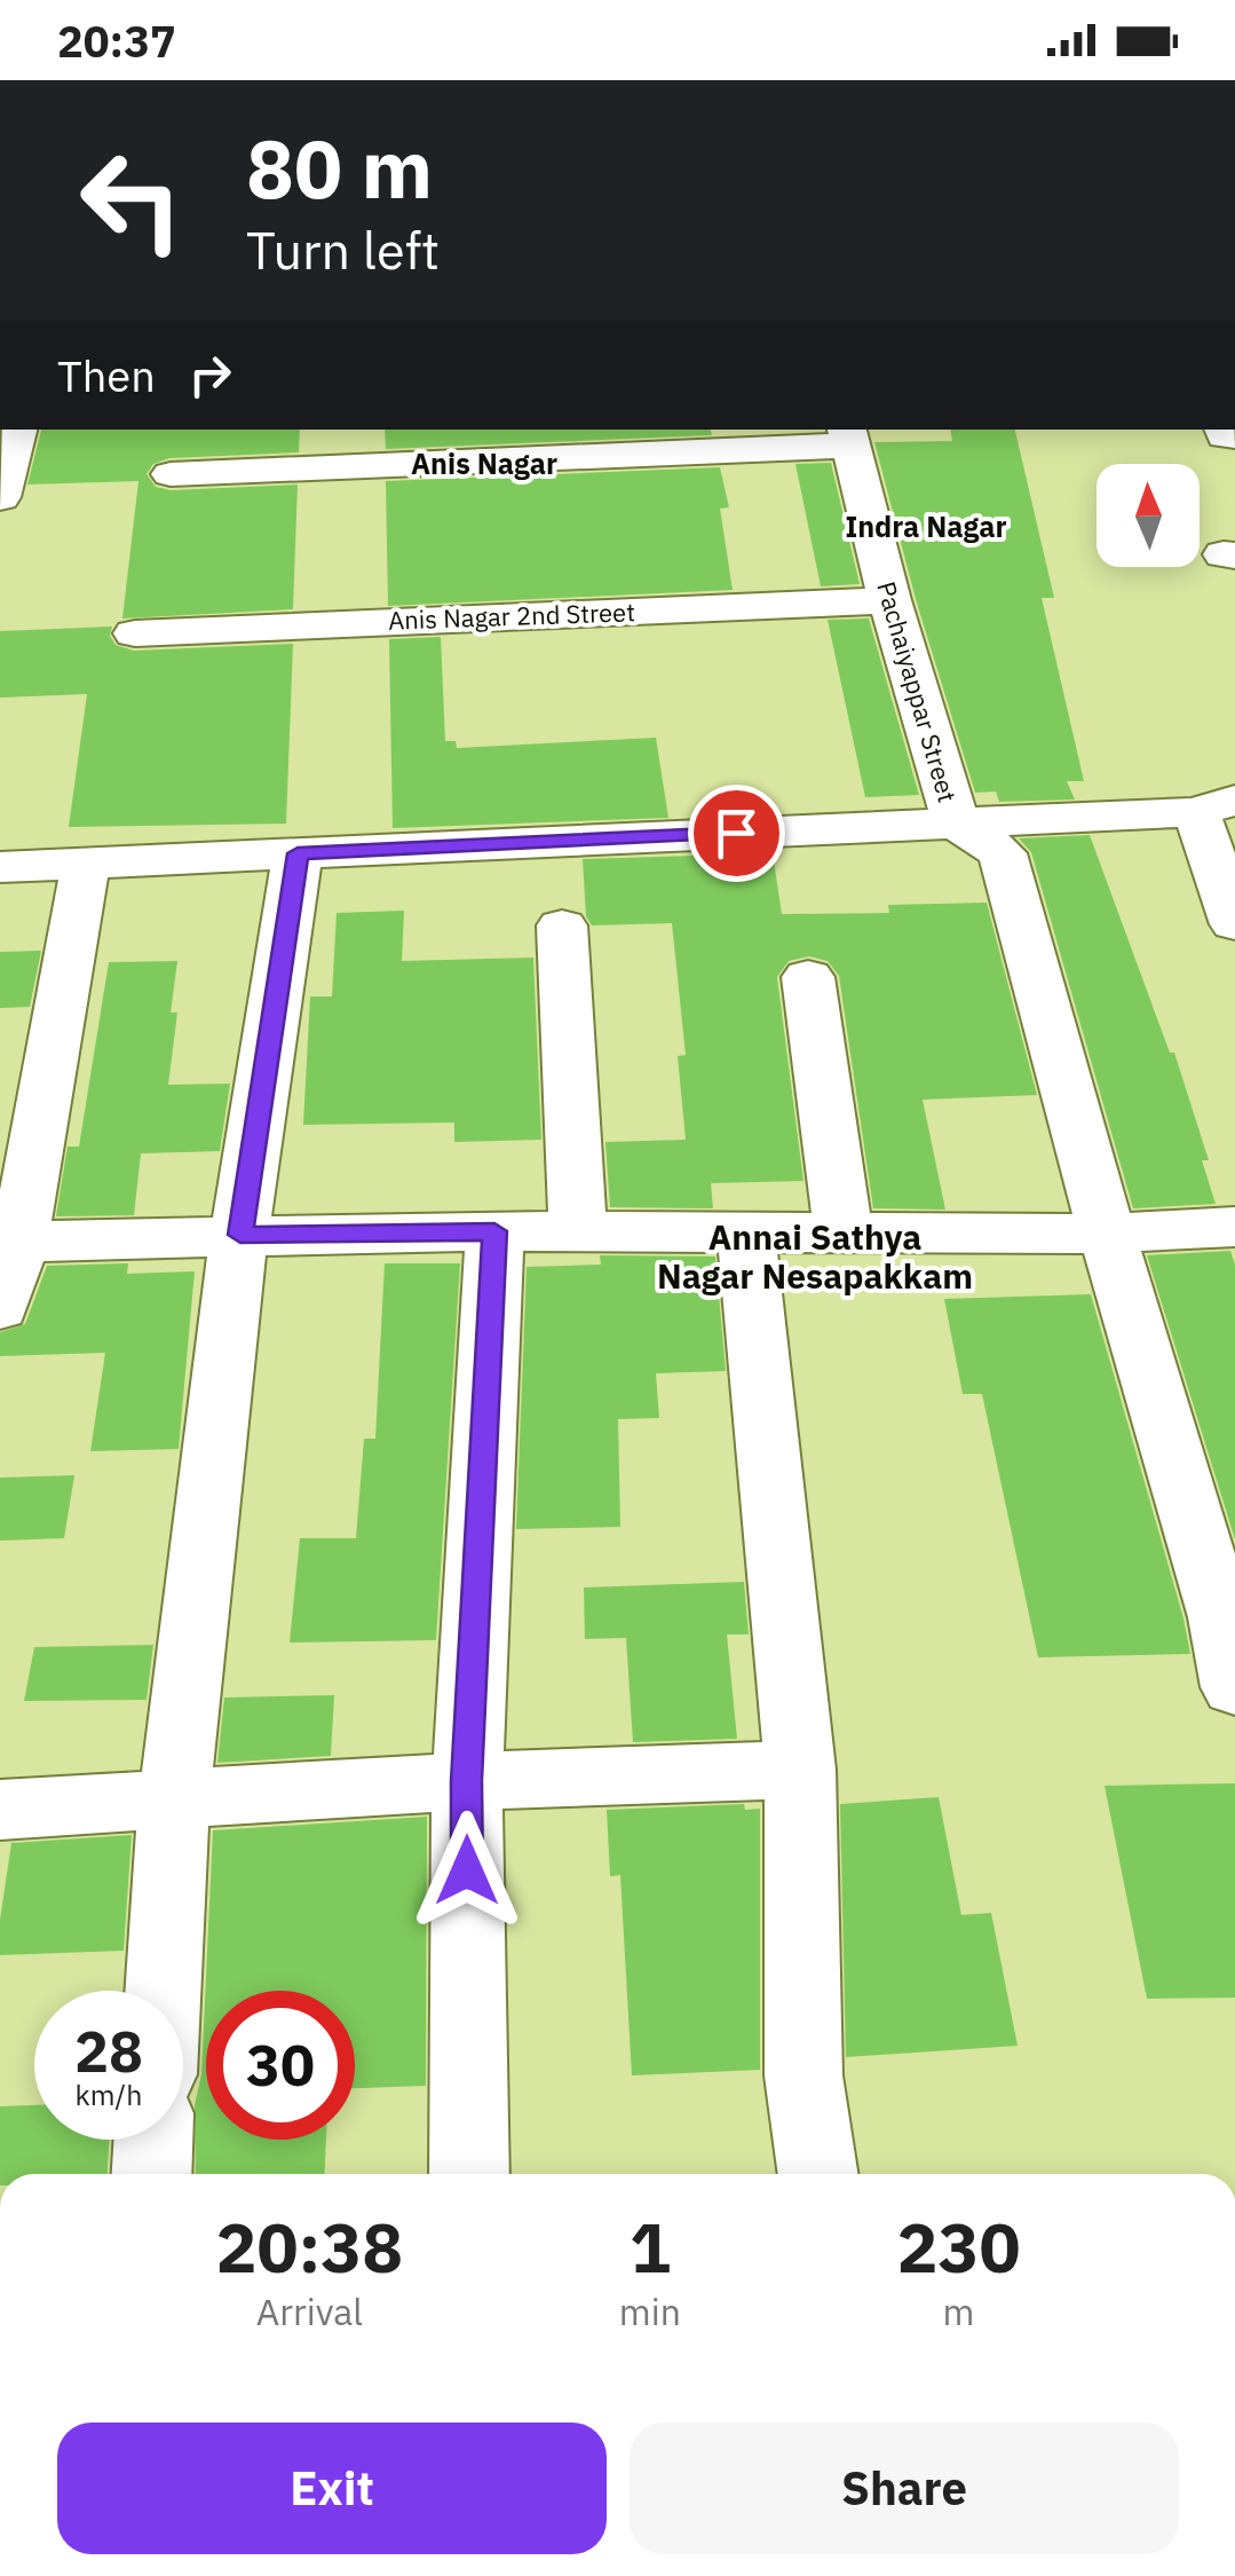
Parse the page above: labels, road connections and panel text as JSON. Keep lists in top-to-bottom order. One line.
{"streets":{"street":["Anis Nagar 2nd Street","Pachaiyappar Street"]},"crossings":[["Anis Nagar 2nd Street","Pachaiyappar Street"]],"districts":["Anis Nagar","Indra Nagar","Annai Sathya Nagar Nesapakkam"],"north":"top","page":{"status":"20:37","turn":["80 m","Turn left"],"then":"Then","speed":"28 km/h","limit":"30","eta":["20:38","Arrival","1","min","230","m"],"buttons":["Exit","Share"]}}
